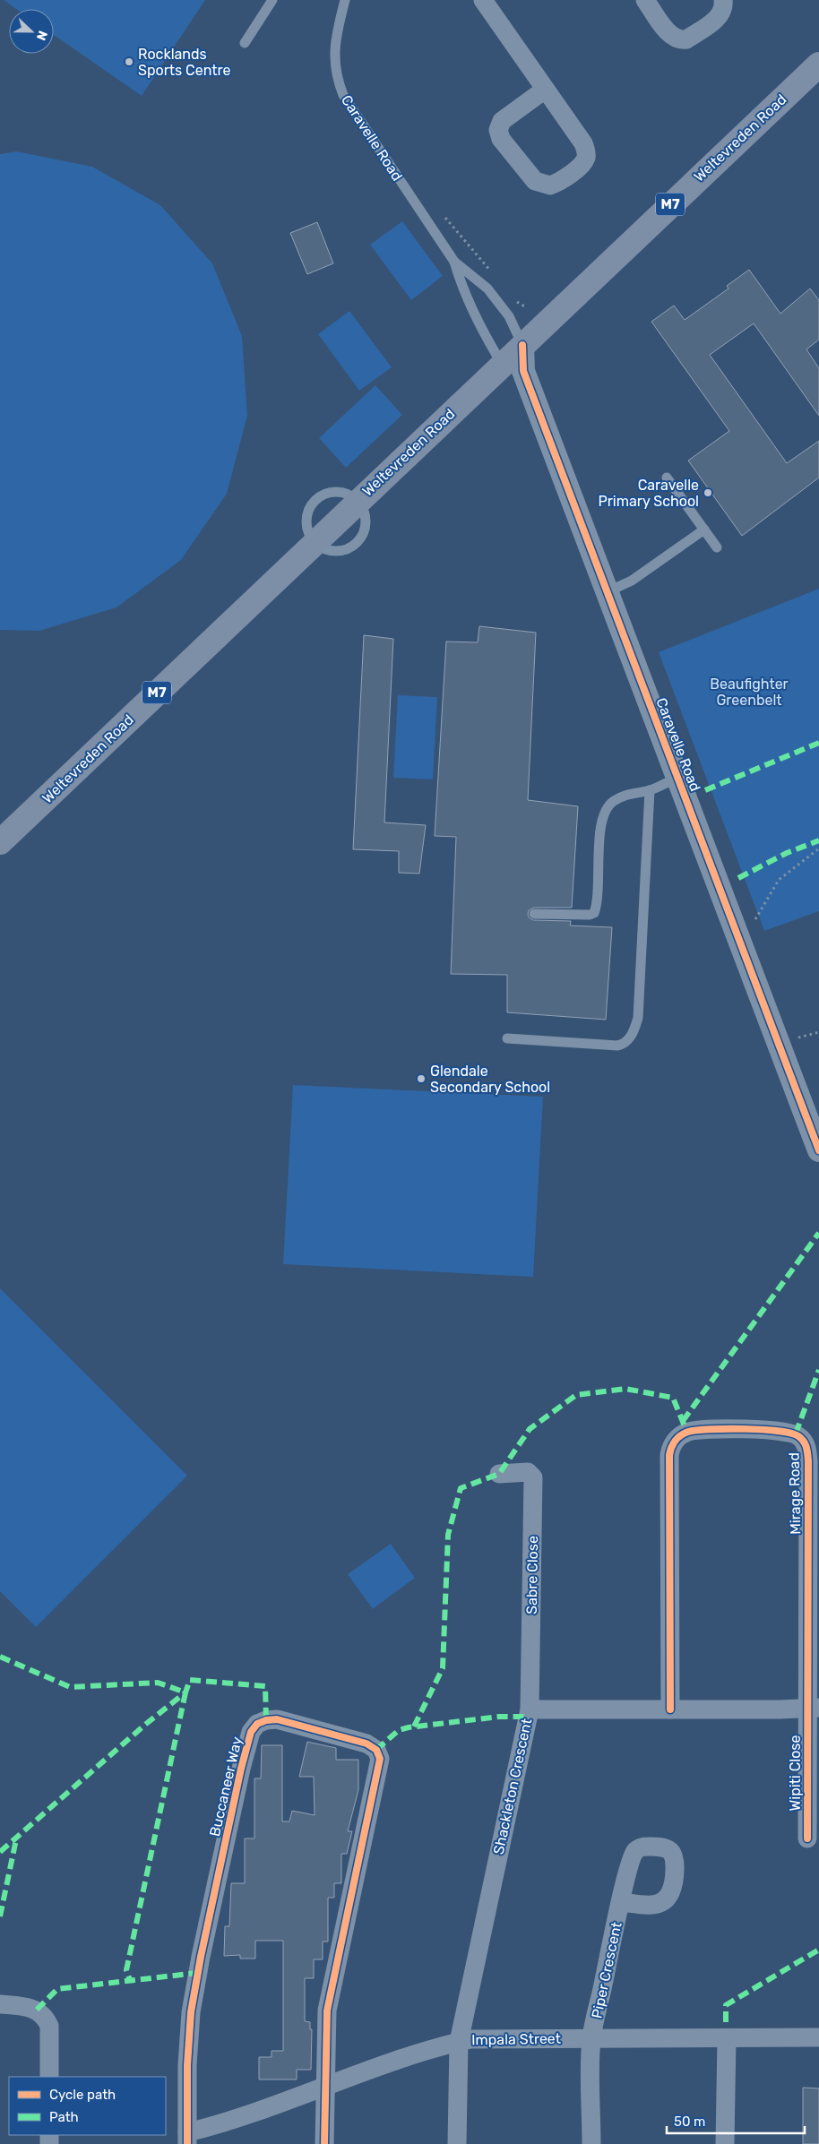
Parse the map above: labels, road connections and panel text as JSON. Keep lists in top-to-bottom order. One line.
{"streets":{"main road":["Weltevreden Road","M7"],"street":["Caravelle Road","Mirage Road","Sabre Close","Wipiti Close","Buccaneer Way","Shackleton Crescent","Piper Crescent","Impala Street"]},"crossings":[["Caravelle Road","Weltevreden Road"],["Mirage Road","Wipiti Close"],["Mirage Road","Shackleton Crescent"],["Sabre Close","Shackleton Crescent"],["Wipiti Close","Shackleton Crescent"],["Buccaneer Way","Impala Street"],["Shackleton Crescent","Impala Street"],["Piper Crescent","Impala Street"]],"parks":["Beaufighter Greenbelt"],"places":["Rocklands Sports Centre","Caravelle Primary School","Glendale Secondary School"],"legend":["Cycle path","Path"],"scale_bar":"50 m","north":"right"}
